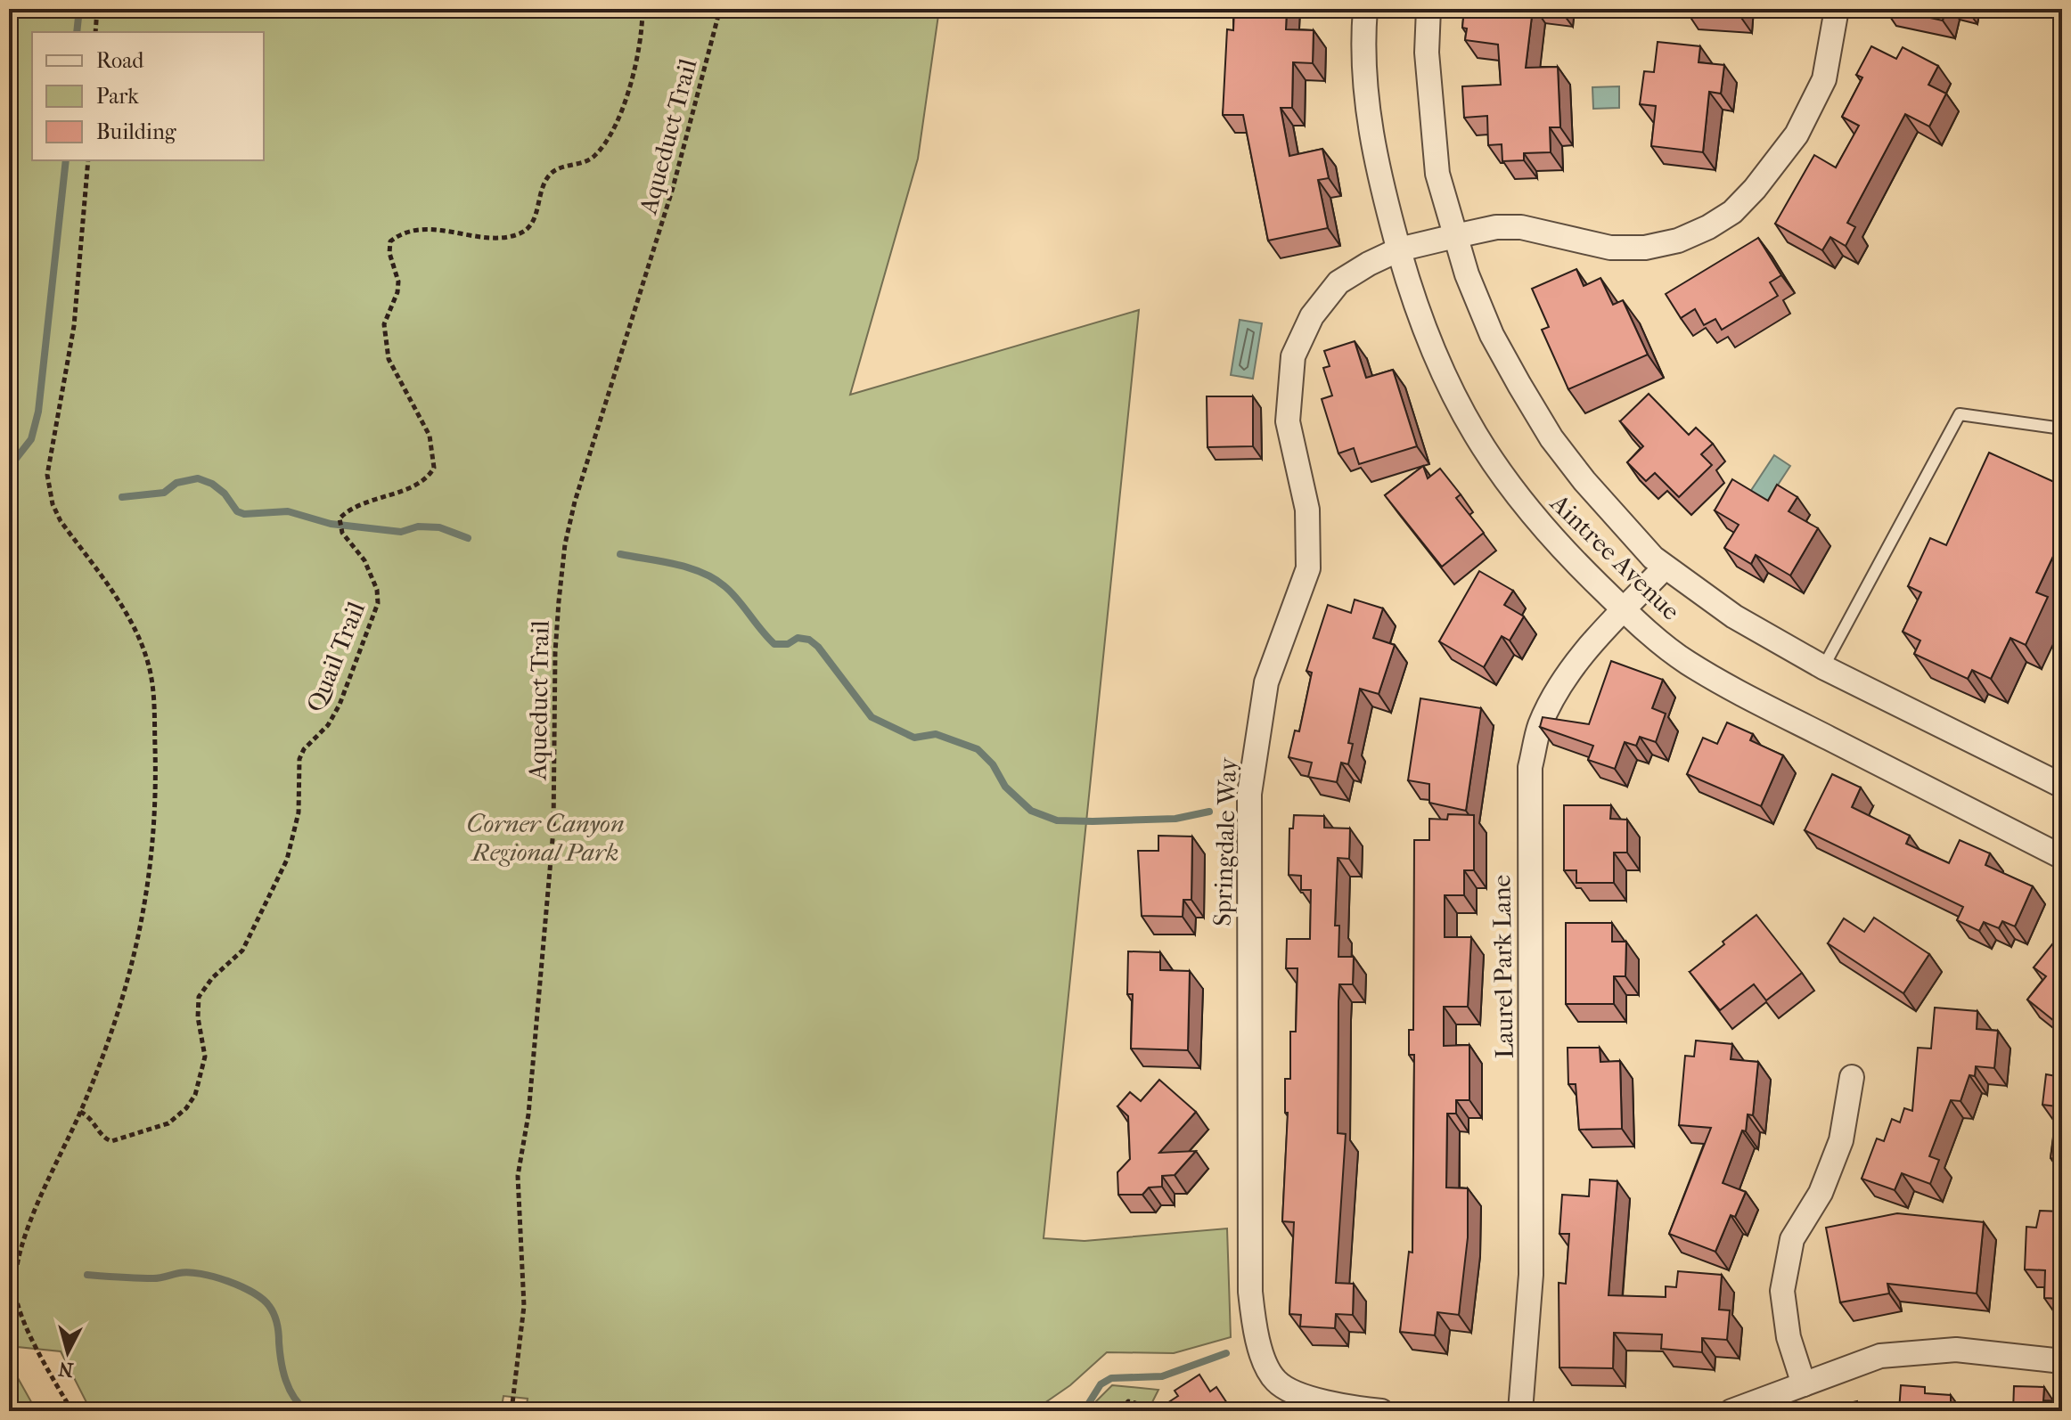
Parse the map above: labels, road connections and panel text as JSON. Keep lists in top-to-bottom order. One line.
{"streets":{"street":["Aintree Avenue","Springdale Way","Laurel Park Lane"],"path":["Aqueduct Trail","Quail Trail"]},"crossings":[["Aintree Avenue","Springdale Way"],["Aintree Avenue","Laurel Park Lane"]],"parks":["Corner Canyon Regional Park"],"legend":["Road","Park","Building"],"north":"bottom"}
